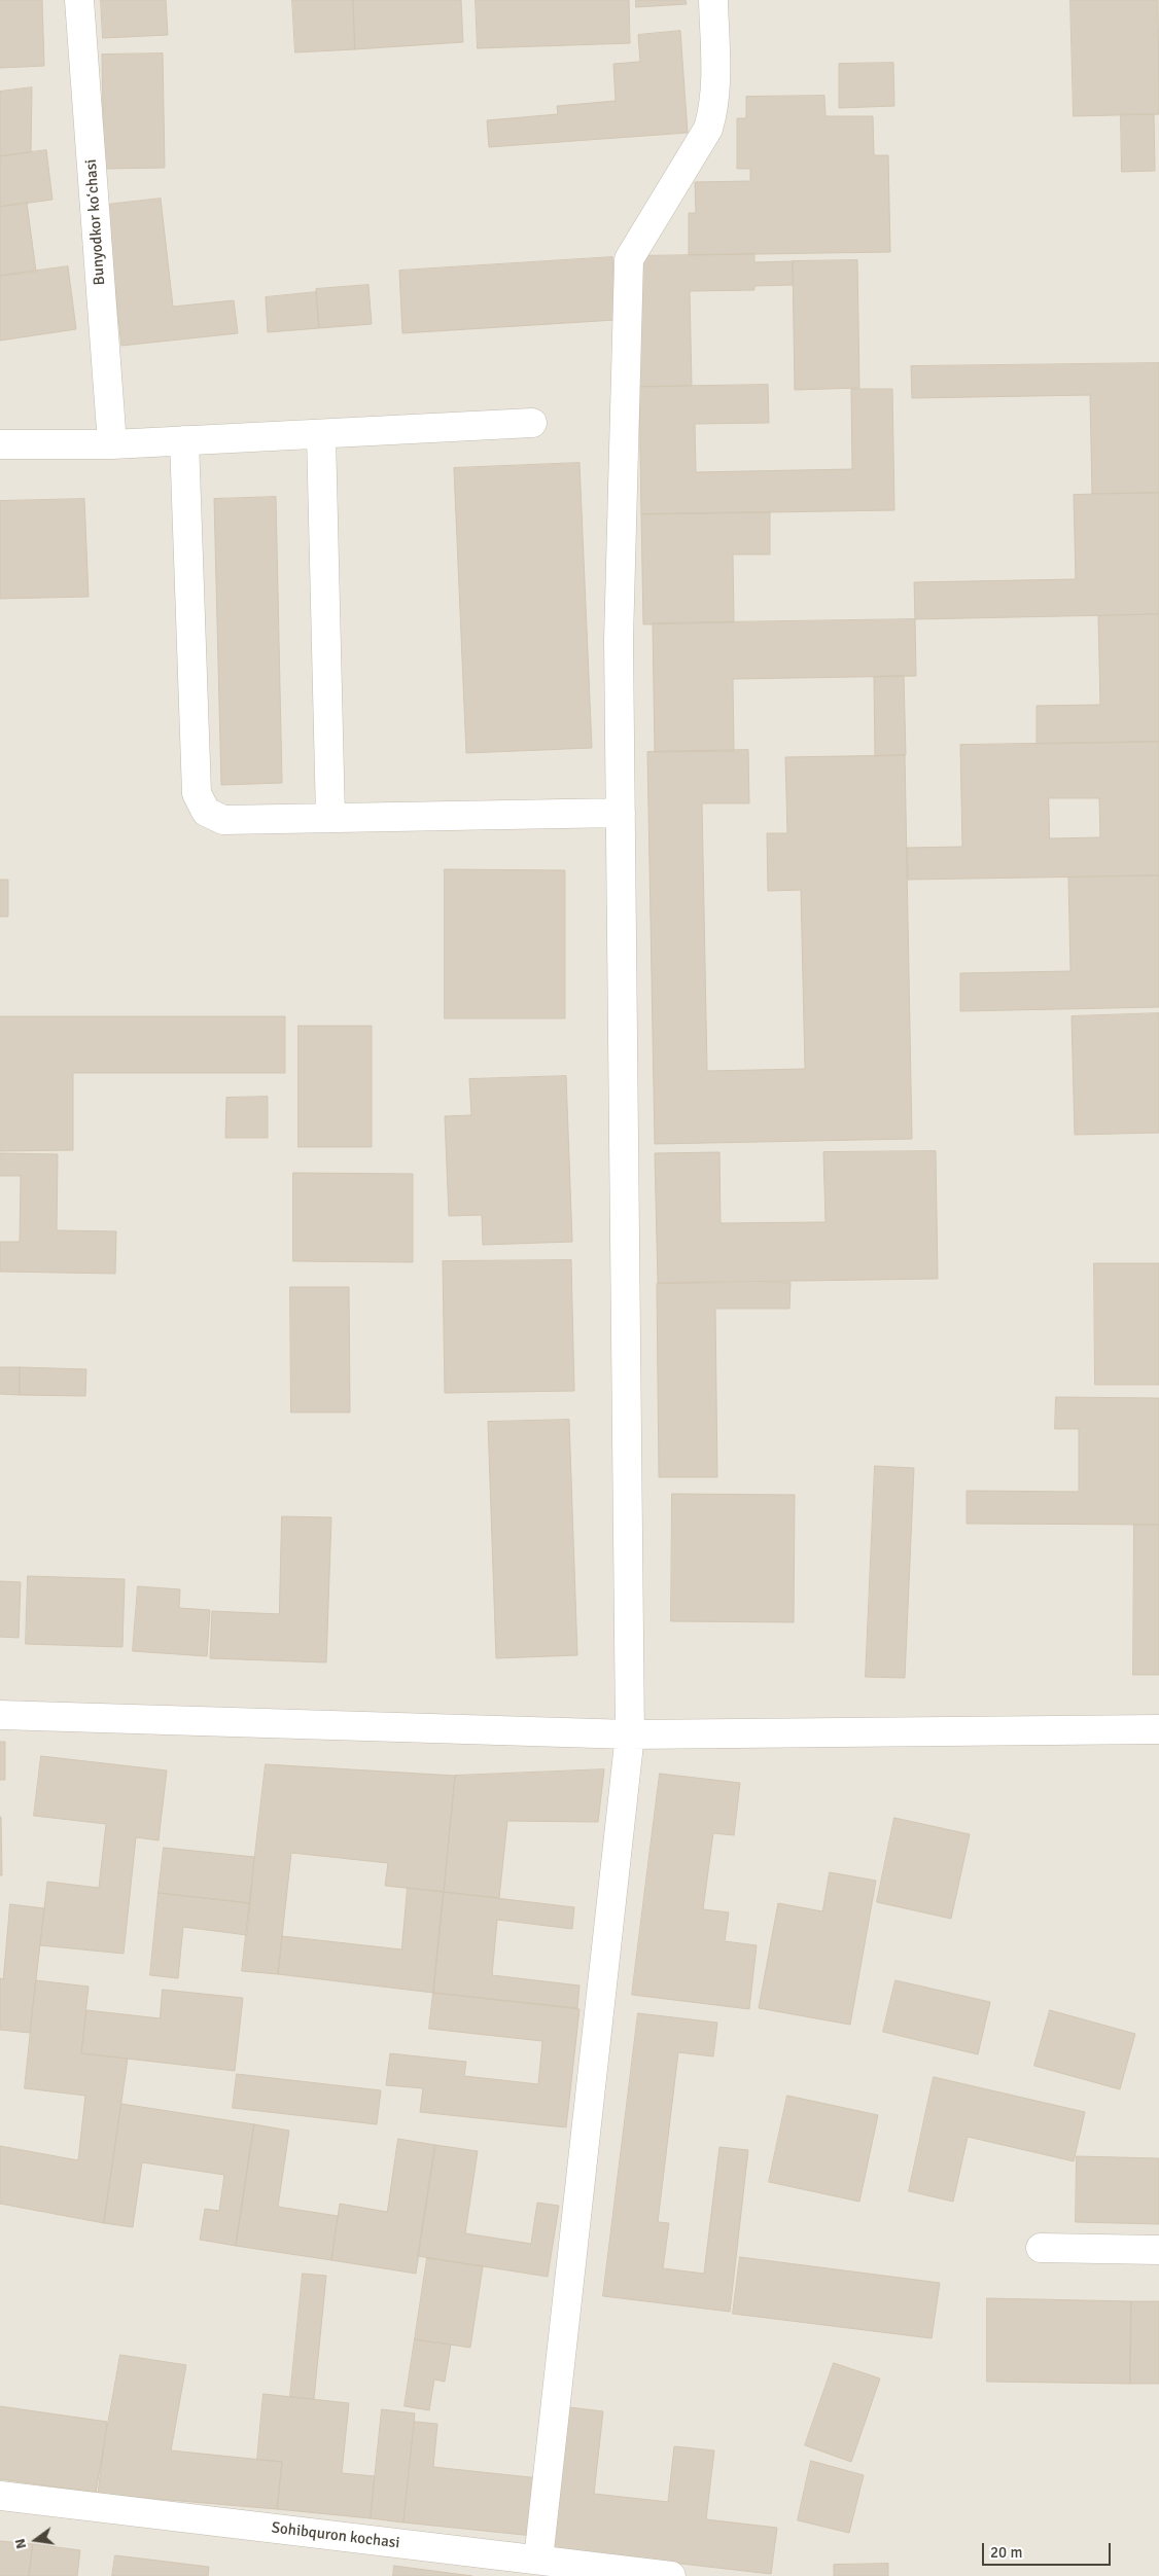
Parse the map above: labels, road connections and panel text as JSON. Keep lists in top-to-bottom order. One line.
{"streets":{"street":["Bunyodkor koʻchasi","Sohibquron kochasi"]},"scale_bar":"20 m","north":"left"}
